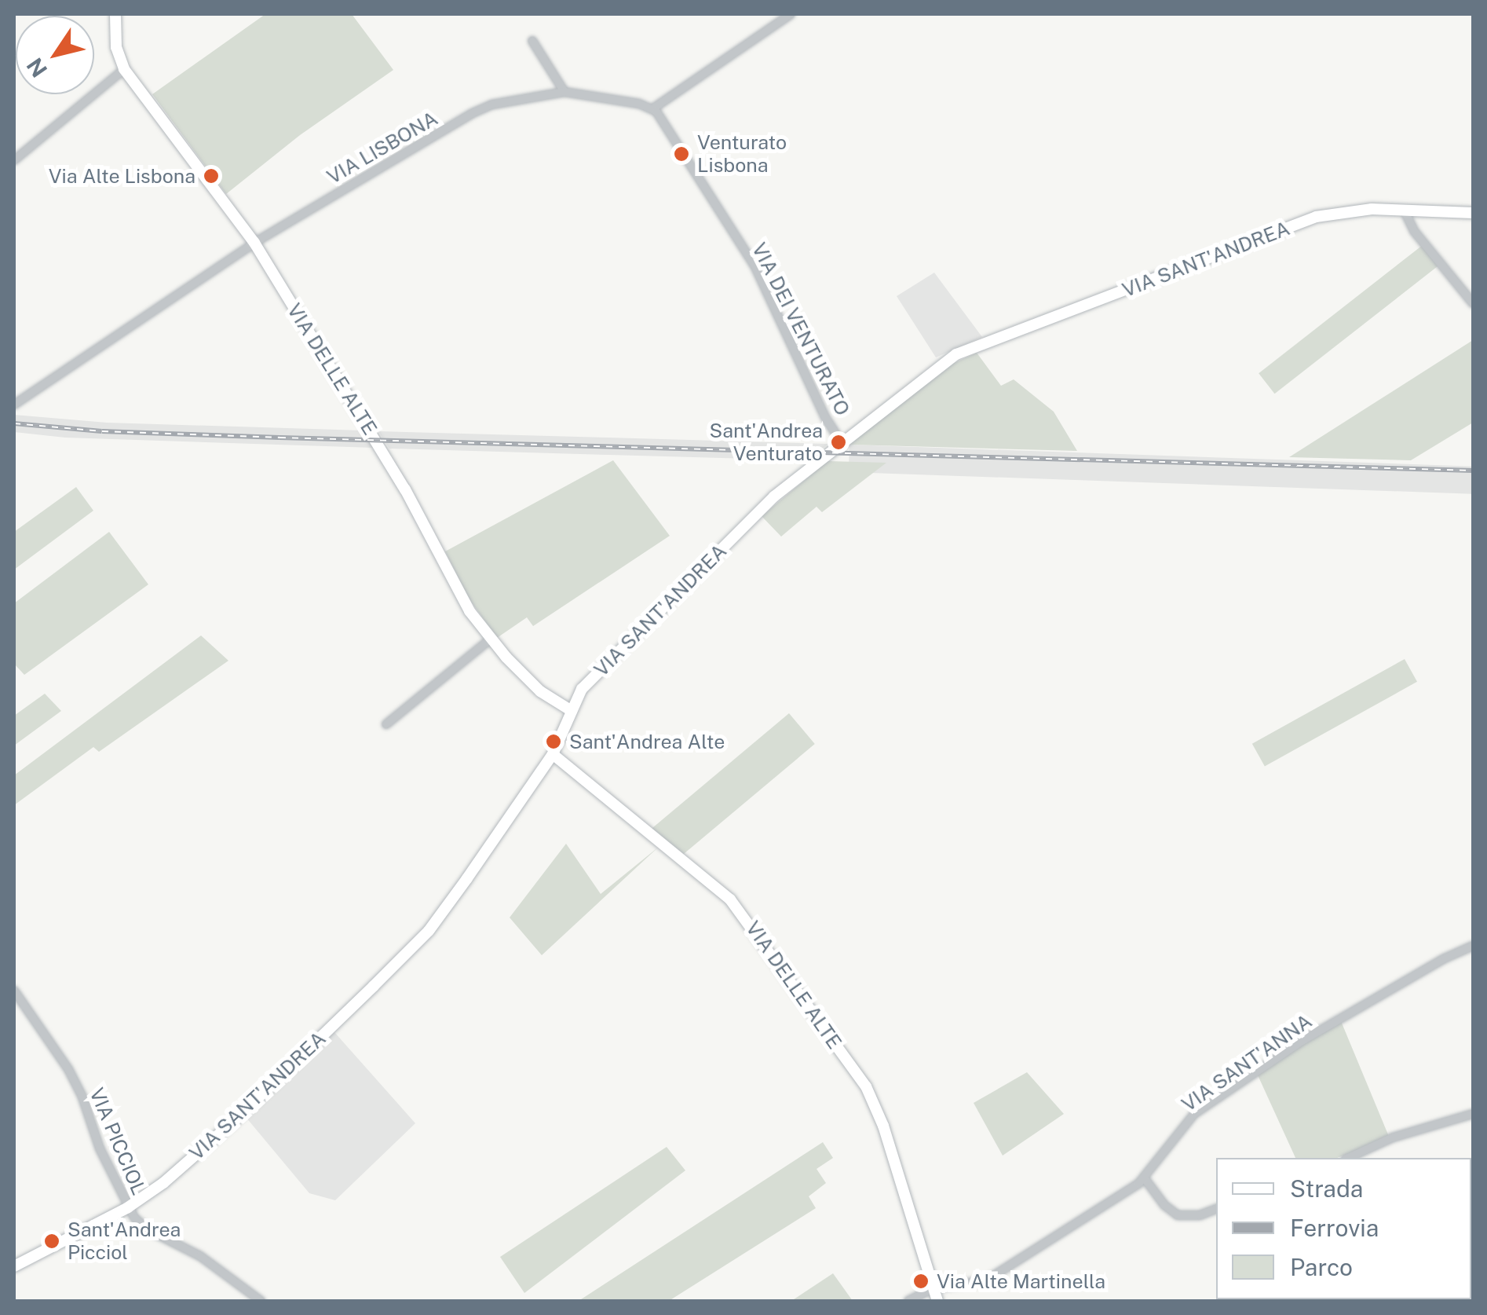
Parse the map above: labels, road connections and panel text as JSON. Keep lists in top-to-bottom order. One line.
{"streets":{"street":["VIA LISBONA","VIA SANT'ANDREA","VIA DEI VENTURATO","VIA DELLE ALTE","VIA SANT'ANNA","VIA PICCIOL"]},"crossings":[["VIA LISBONA","VIA DEI VENTURATO"],["VIA LISBONA","VIA DELLE ALTE"],["VIA SANT'ANDREA","VIA DEI VENTURATO"],["VIA SANT'ANDREA","VIA DELLE ALTE"],["VIA SANT'ANDREA","VIA PICCIOL"],["VIA DELLE ALTE","VIA SANT'ANNA"]],"places":["Venturato Lisbona","Via Alte Lisbona","Sant'Andrea Venturato","Sant'Andrea Alte","Sant'Andrea Picciol","Via Alte Martinella"],"legend":["Strada","Ferrovia","Parco"],"north":"bottom left"}
